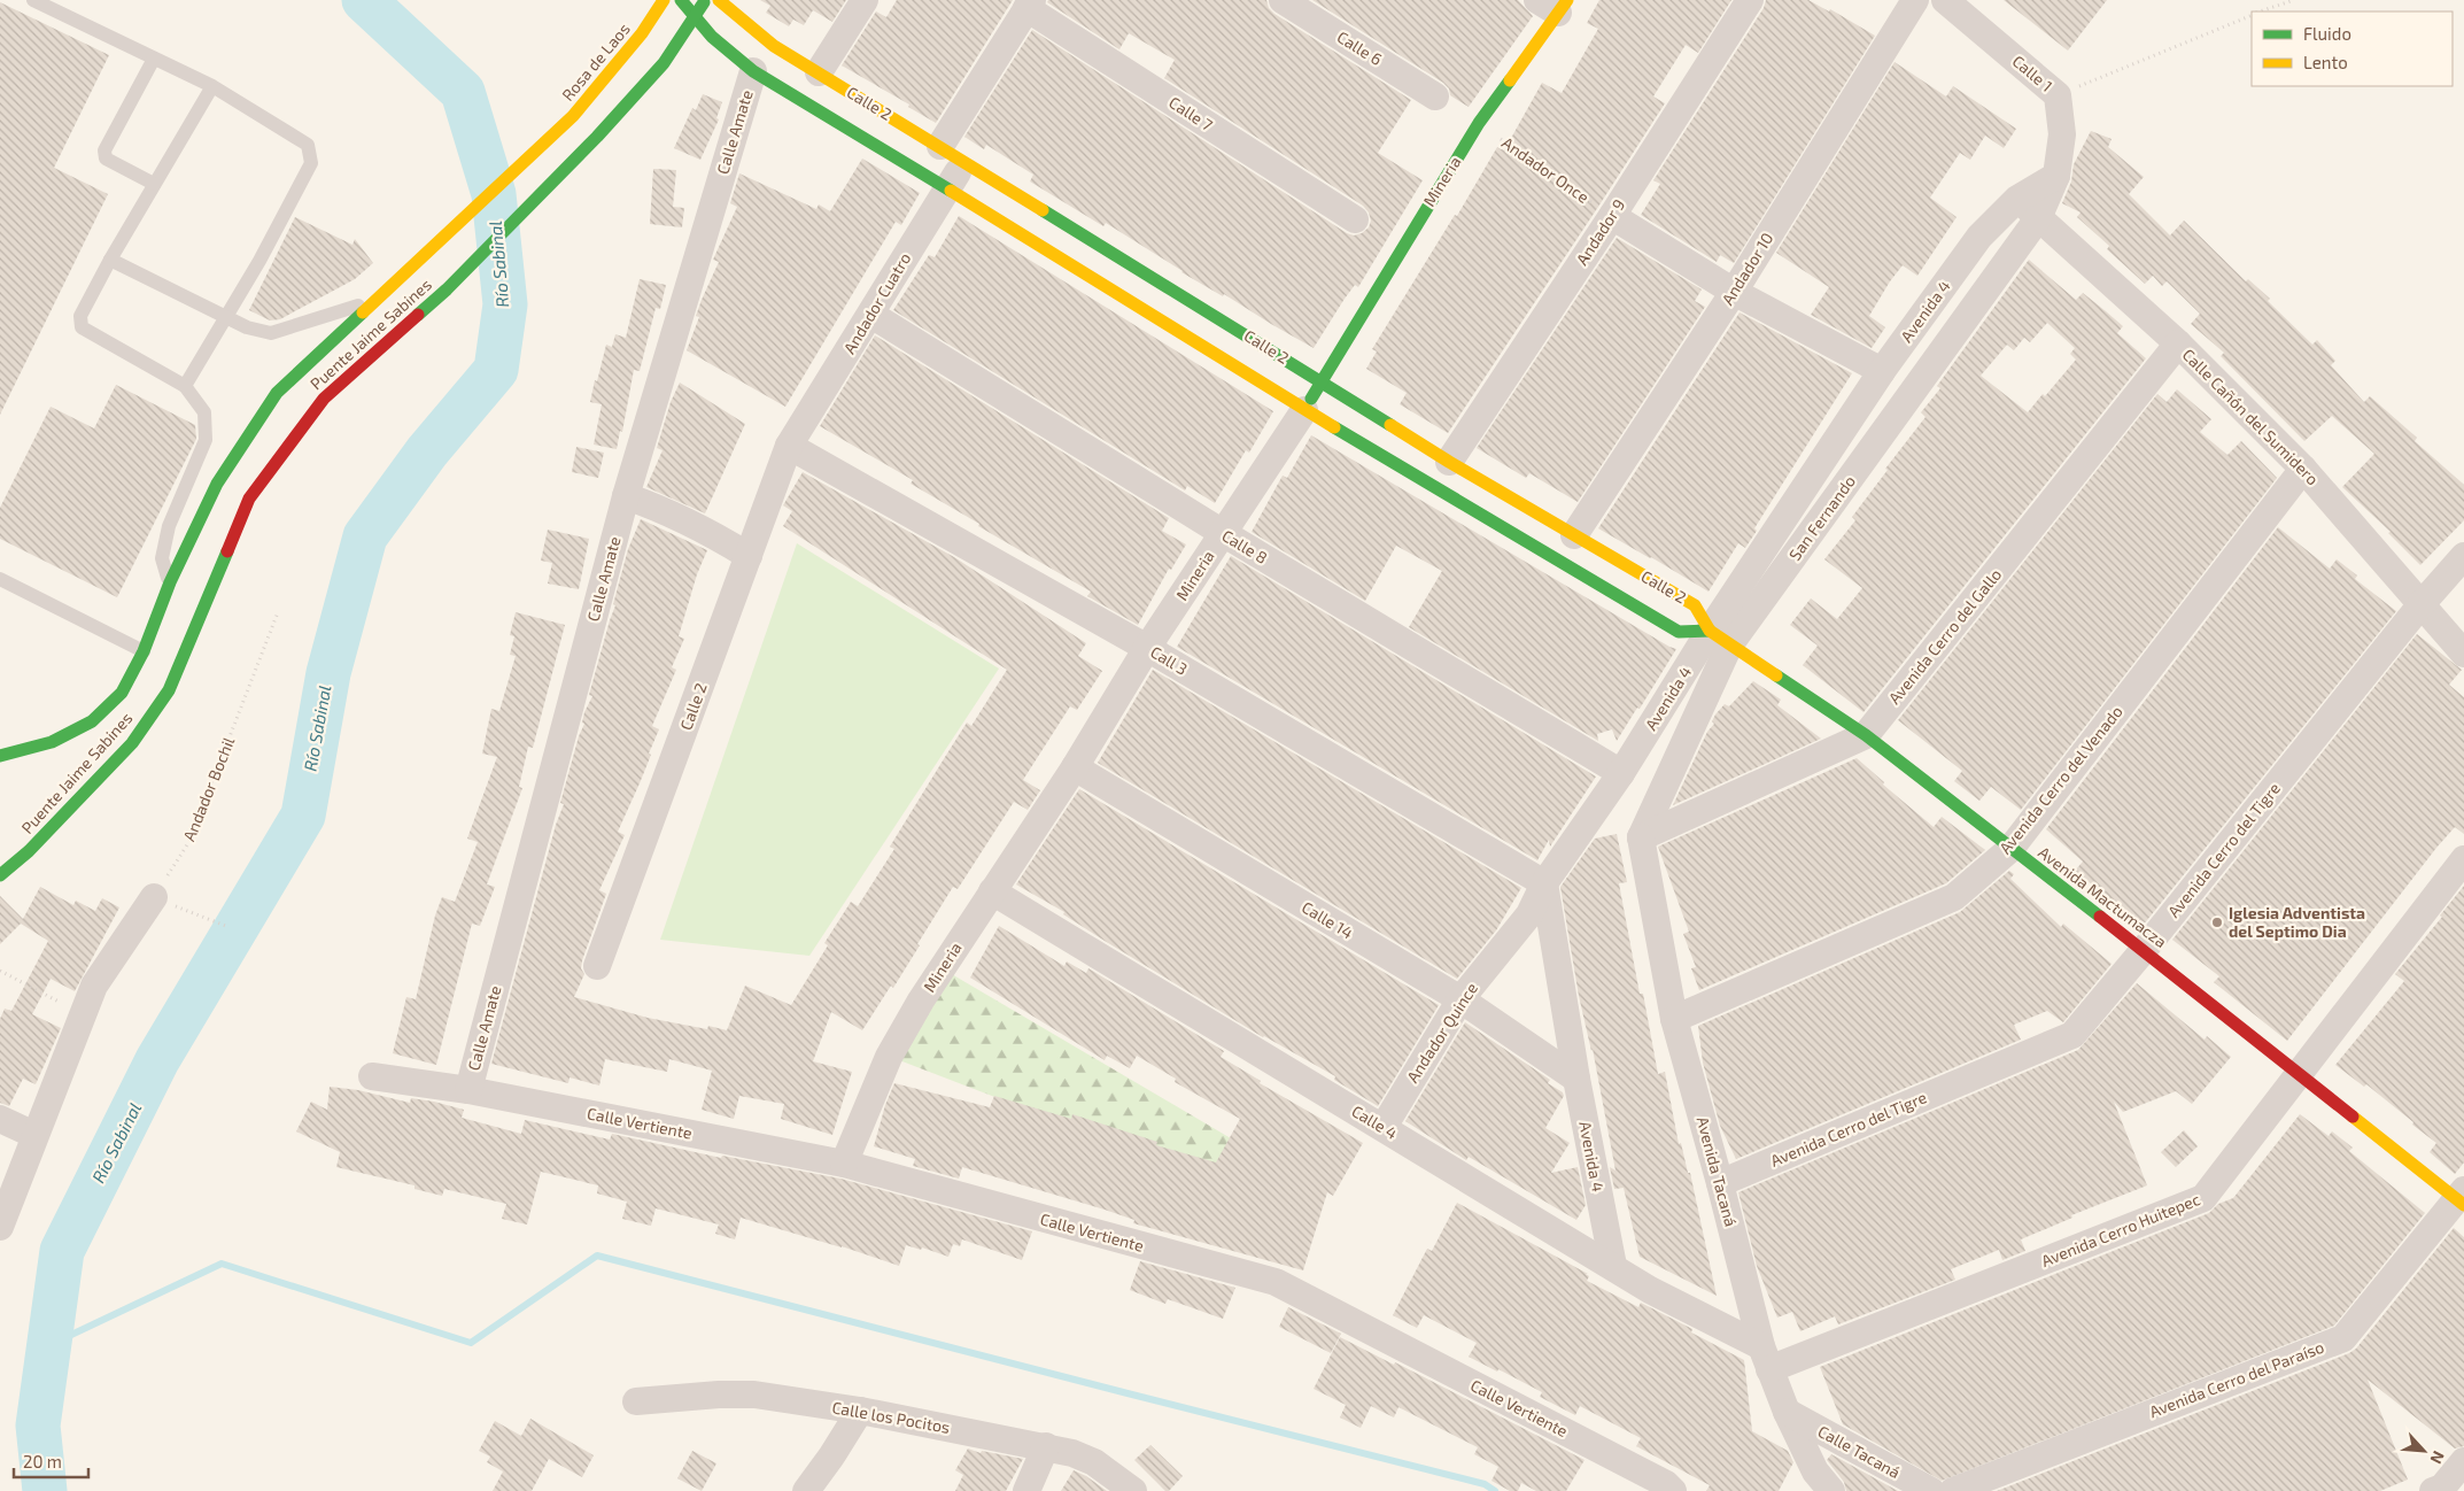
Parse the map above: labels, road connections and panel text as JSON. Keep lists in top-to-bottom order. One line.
{"streets":{"street":["Calle 6","Rosa de Laos","Calle 1","Calle 2","Calle 7","Calle Amate","Mineria","Andador 9","Andador 10","Andador Cuatro","Avenida 4","Puente Jaime Sabines","Calle Cañón del Sumidero","San Fernando","Calle 8","Avenida Cerro del Gallo","Call 3","Avenida Cerro del Venado","Avenida Cerro del Tigre","Avenida Mactumacza","Calle 14","Andador Quince","Calle 4","Calle Vertiente","Avenida Tacaná","Avenida Cerro Huitepec","Avenida Cerro del Paraíso","Calle los Pocitos","Calle Tacaná"],"path":["Andador Once","Andador Bochil"]},"crossings":[["Rosa de Laos","Puente Jaime Sabines"],["Calle 1","Calle Cañón del Sumidero"],["Calle 1","San Fernando"],["Calle 2","Calle Amate"],["Calle 2","Mineria"],["Calle 2","Andador 9"],["Calle 2","Andador 10"],["Calle 2","Andador Cuatro"],["Calle 2","Avenida 4"],["Calle 2","Puente Jaime Sabines"],["Calle 2","San Fernando"],["Calle 2","Call 3"],["Calle 2","Avenida Mactumacza"],["Calle Amate","Calle Vertiente"],["Andador Once","Mineria"],["Andador Once","Andador 9"],["Mineria","Calle 8"],["Mineria","Call 3"],["Mineria","Calle 14"],["Mineria","Calle 4"],["Mineria","Calle Vertiente"],["Andador Cuatro","Calle 8"],["Andador Cuatro","Call 3"],["Avenida 4","Calle Cañón del Sumidero"],["Avenida 4","San Fernando"],["Avenida 4","Calle 8"],["Avenida 4","Call 3"],["Avenida 4","Avenida Mactumacza"],["Avenida 4","Calle 14"],["Avenida 4","Andador Quince"],["Avenida 4","Calle 4"],["Calle Cañón del Sumidero","San Fernando"],["Calle Cañón del Sumidero","Avenida Cerro del Gallo"],["Calle Cañón del Sumidero","Avenida Cerro del Venado"],["Calle Cañón del Sumidero","Avenida Cerro del Tigre"],["San Fernando","Avenida Cerro del Gallo"],["San Fernando","Avenida Mactumacza"],["San Fernando","Avenida Tacaná"],["Avenida Cerro del Gallo","Avenida Mactumacza"],["Avenida Cerro del Gallo","Avenida Tacaná"],["Call 3","Andador Quince"],["Avenida Cerro del Venado","Avenida Mactumacza"],["Avenida Cerro del Venado","Avenida Tacaná"],["Avenida Cerro del Tigre","Avenida Mactumacza"],["Avenida Cerro del Tigre","Avenida Tacaná"],["Avenida Mactumacza","Avenida Cerro Huitepec"],["Avenida Mactumacza","Avenida Cerro del Paraíso"],["Calle 14","Andador Quince"],["Andador Quince","Calle 4"],["Calle 4","Avenida Tacaná"],["Calle 4","Avenida Cerro Huitepec"],["Avenida Tacaná","Avenida Cerro Huitepec"],["Avenida Tacaná","Calle Tacaná"]],"water":["Río Sabinal"],"places":["Iglesia Adventista del Septimo Dia"],"legend":["Fluido","Lento"],"scale_bar":"20 m","north":"bottom right"}
